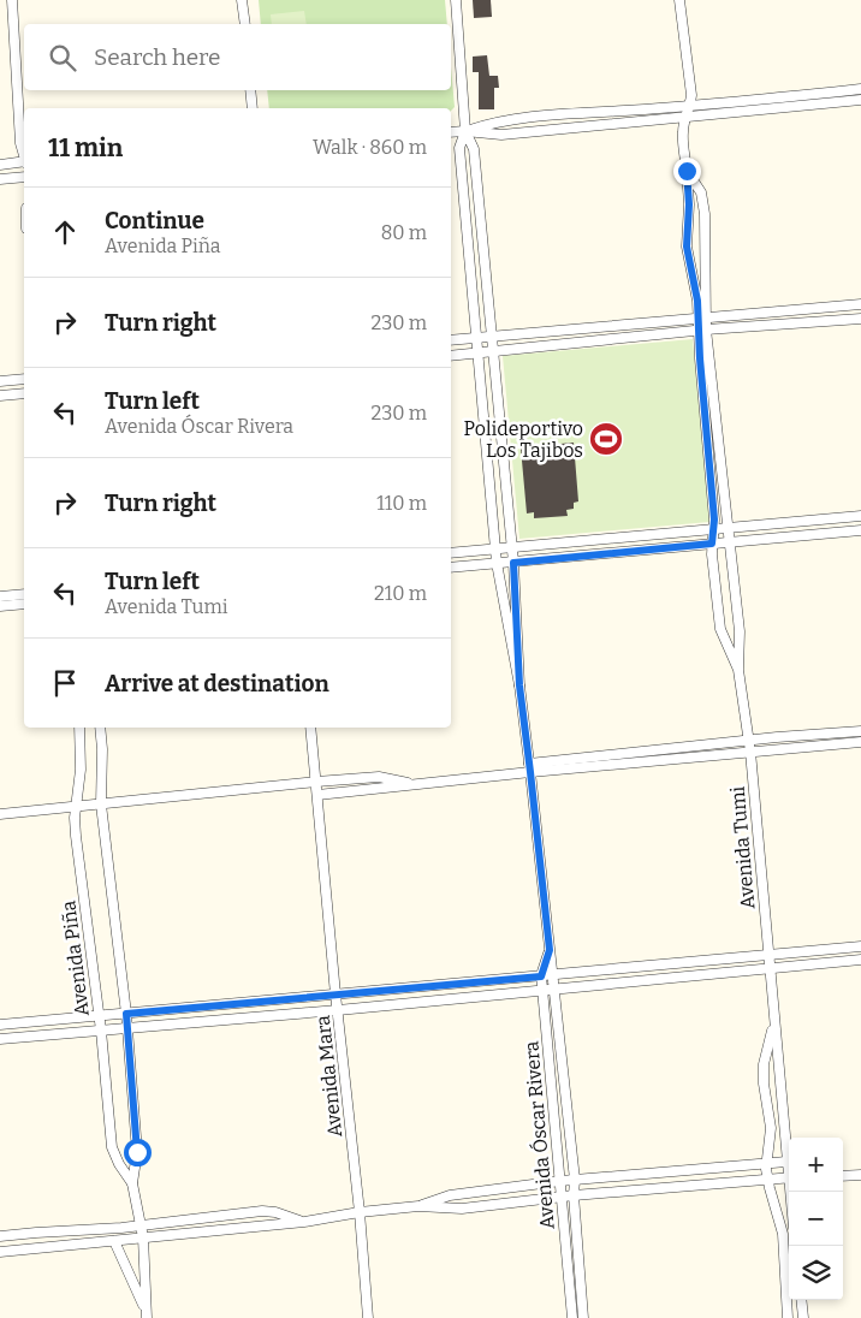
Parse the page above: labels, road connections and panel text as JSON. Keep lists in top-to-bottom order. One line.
{"streets":{"street":["Avenida Tumi","Avenida Piña","Avenida Mara","Avenida Óscar Rivera"]},"places":{"sports":["Polideportivo Los Tajibos"]},"page":{"search":"Search here","heading":["11 min","Walk · 860 m"],"list":[["Continue","Avenida Piña","80 m"],["Turn right","230 m"],["Turn left","Avenida Óscar Rivera","230 m"],["Turn right","110 m"],["Turn left","Avenida Tumi","210 m"],"Arrive at destination"],"map_buttons":["+","−"]}}
